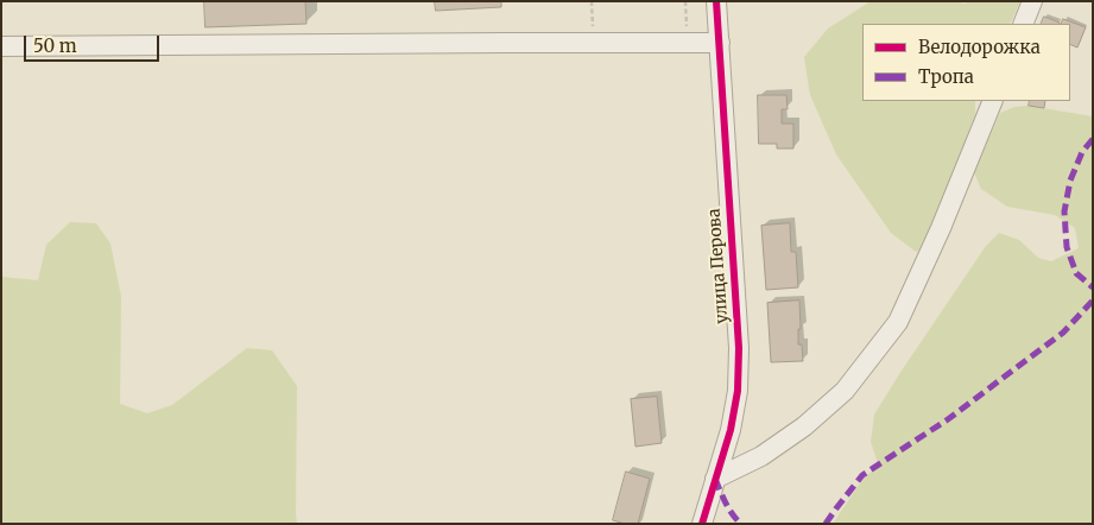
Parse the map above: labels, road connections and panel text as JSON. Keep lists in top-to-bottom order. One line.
{"streets":{"street":["улица Перова"]},"legend":["Велодорожка","Тропа"],"scale_bar":"50 m"}
